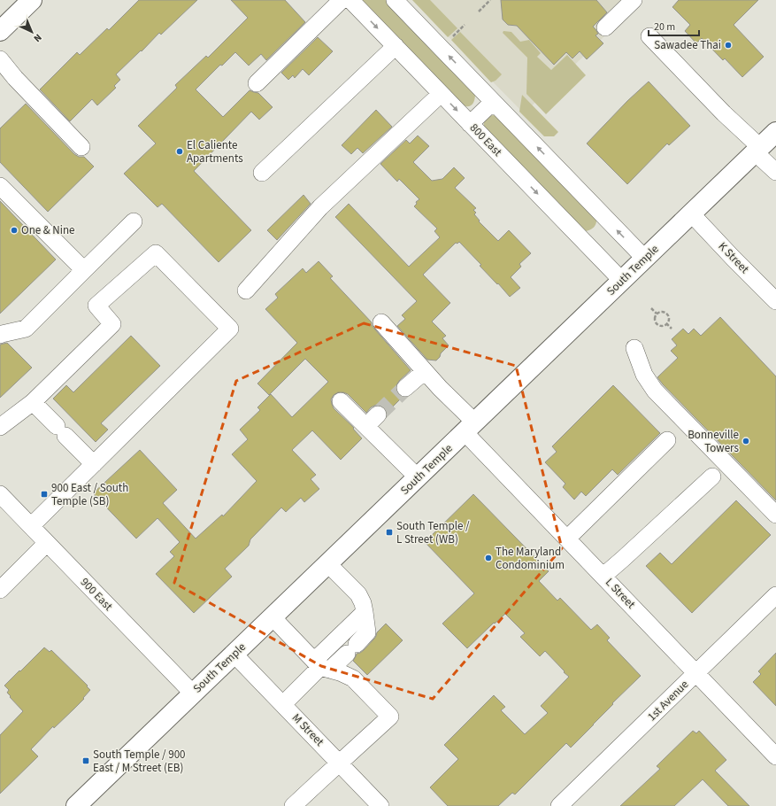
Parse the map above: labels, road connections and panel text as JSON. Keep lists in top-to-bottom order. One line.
{"streets":{"main road":["South Temple"],"street":["800 East","K Street","L Street","900 East","1st Avenue","M Street"]},"crossings":[["800 East","South Temple"],["K Street","South Temple"],["South Temple","L Street"],["South Temple","900 East"],["South Temple","M Street"],["L Street","1st Avenue"]],"places":{"other":["Sawadee Thai","El Caliente Apartments","One & Nine","Bonneville Towers","The Maryland Condominium"],"transit":["900 East / South Temple (SB)","South Temple / L Street (WB)","South Temple / 900 East / M Street (EB)"]},"scale_bar":"20 m","north":"bottom right"}
